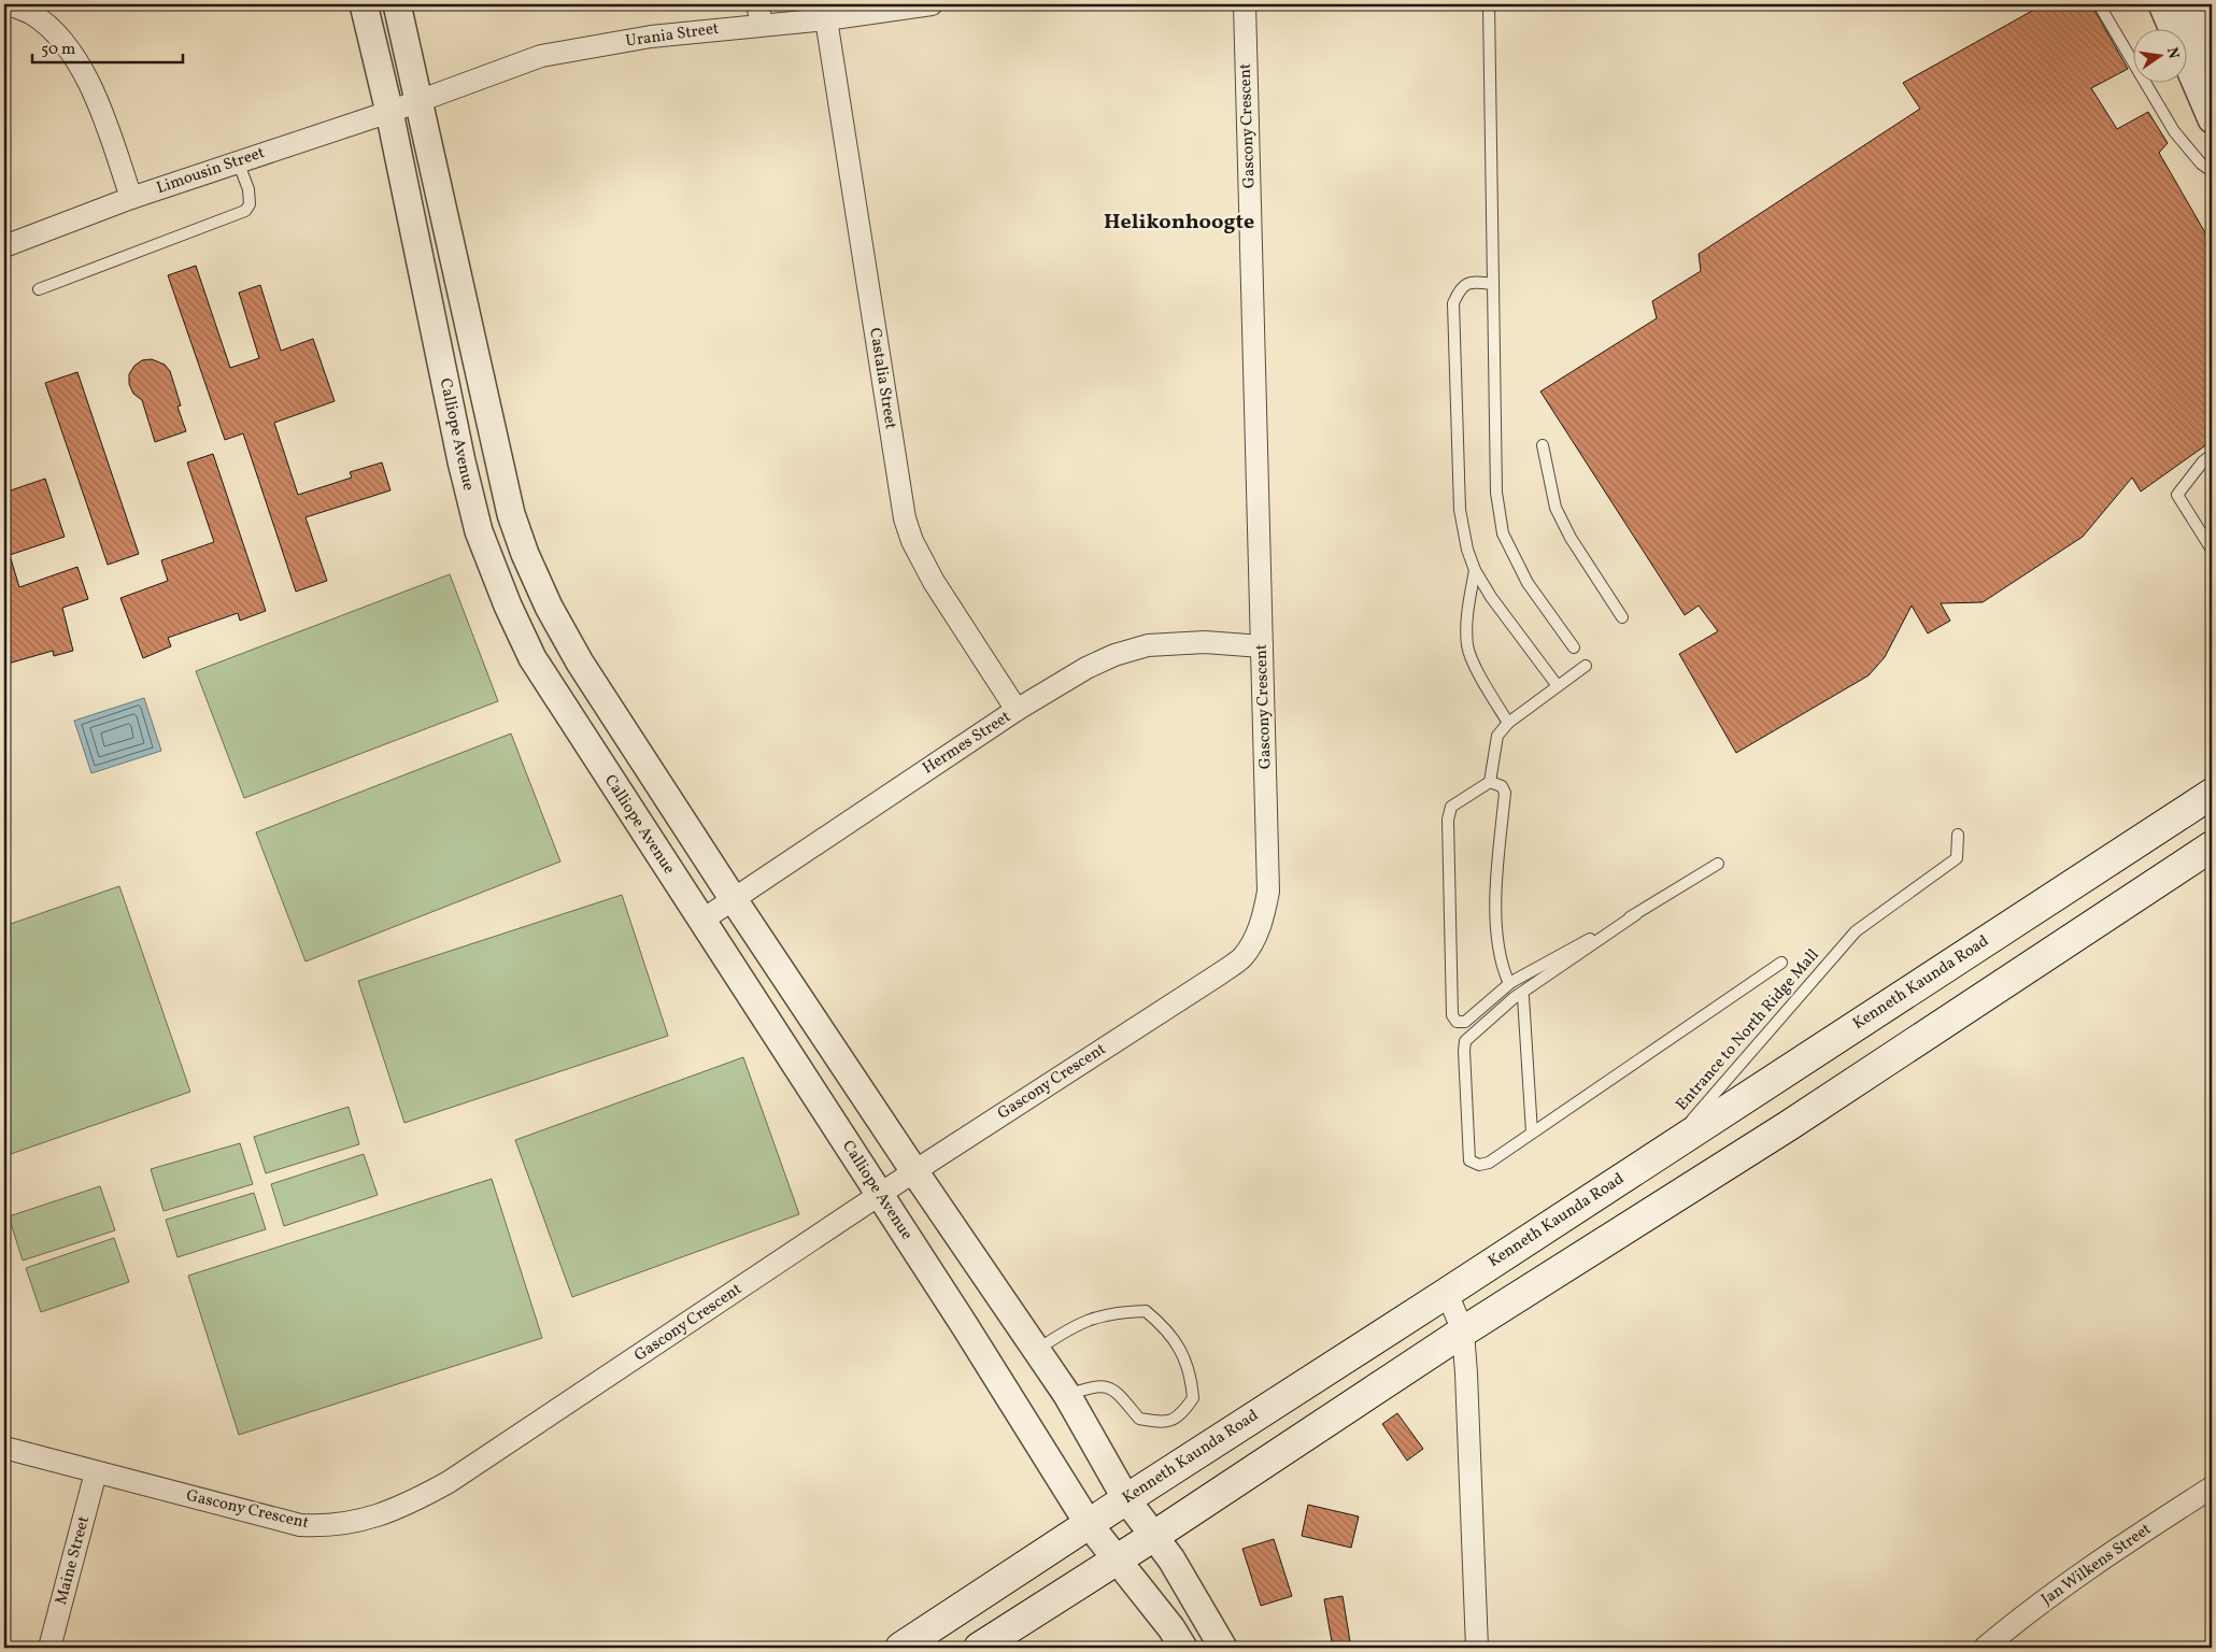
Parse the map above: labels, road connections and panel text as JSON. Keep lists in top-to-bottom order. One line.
{"streets":{"main road":["Kenneth Kaunda Road"],"street":["Urania Street","Gascony Crescent","Limousin Street","Castalia Street","Calliope Avenue","Hermes Street","Maine Street","Jan Wilkens Street"],"lane":["Entrance to North Ridge Mall"]},"crossings":[["Urania Street","Limousin Street"],["Urania Street","Castalia Street"],["Gascony Crescent","Calliope Avenue"],["Gascony Crescent","Hermes Street"],["Gascony Crescent","Maine Street"],["Limousin Street","Calliope Avenue"],["Castalia Street","Hermes Street"],["Calliope Avenue","Hermes Street"],["Calliope Avenue","Kenneth Kaunda Road"],["Kenneth Kaunda Road","Entrance to North Ridge Mall"]],"districts":["Helikonhoogte"],"scale_bar":"50 m","north":"right"}
